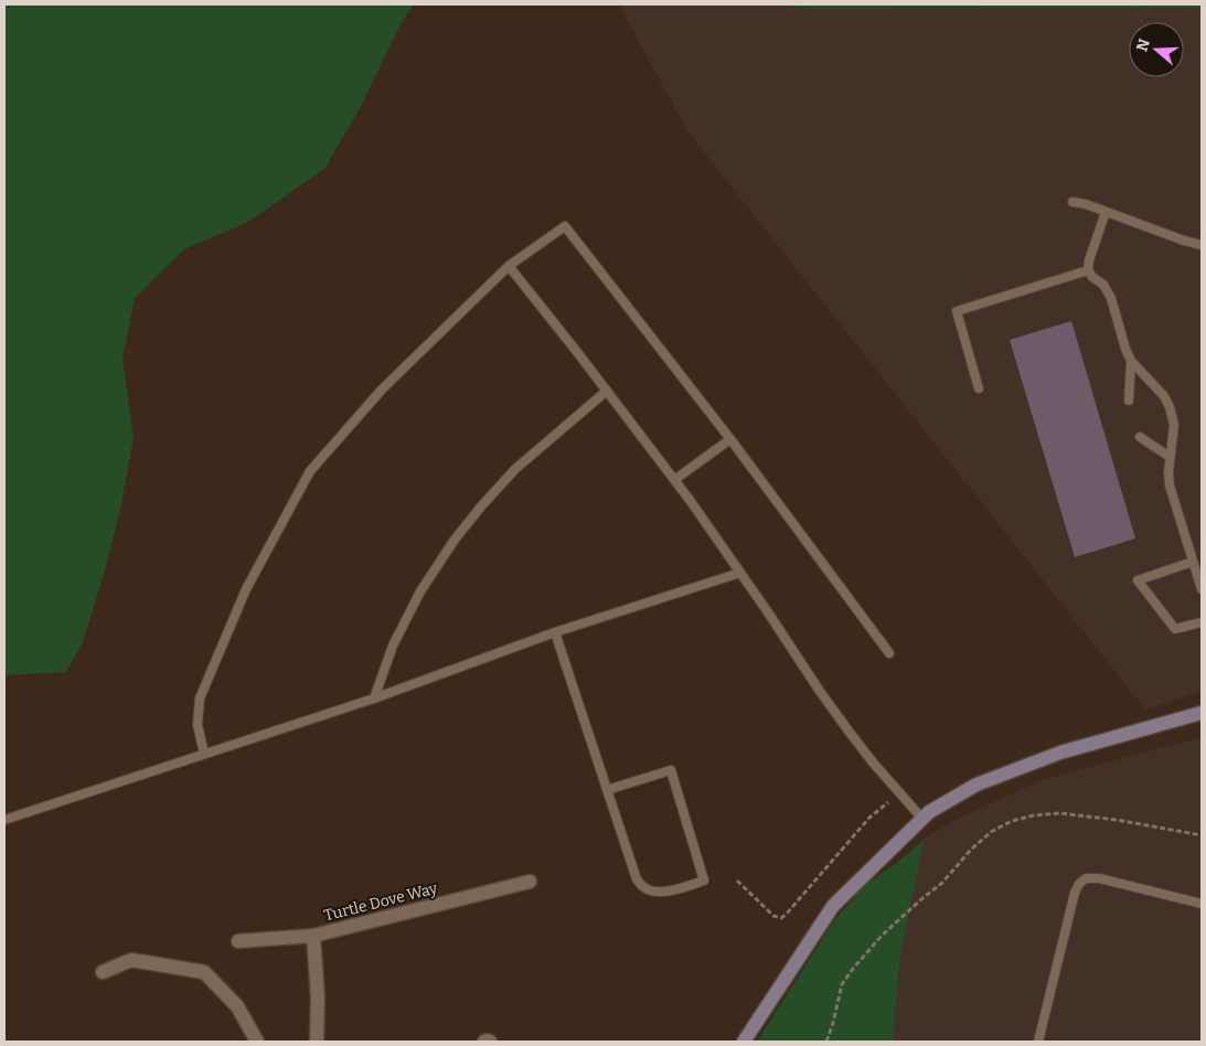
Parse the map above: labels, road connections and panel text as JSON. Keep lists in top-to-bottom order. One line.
{"streets":{"street":["Turtle Dove Way"]},"north":"left"}
